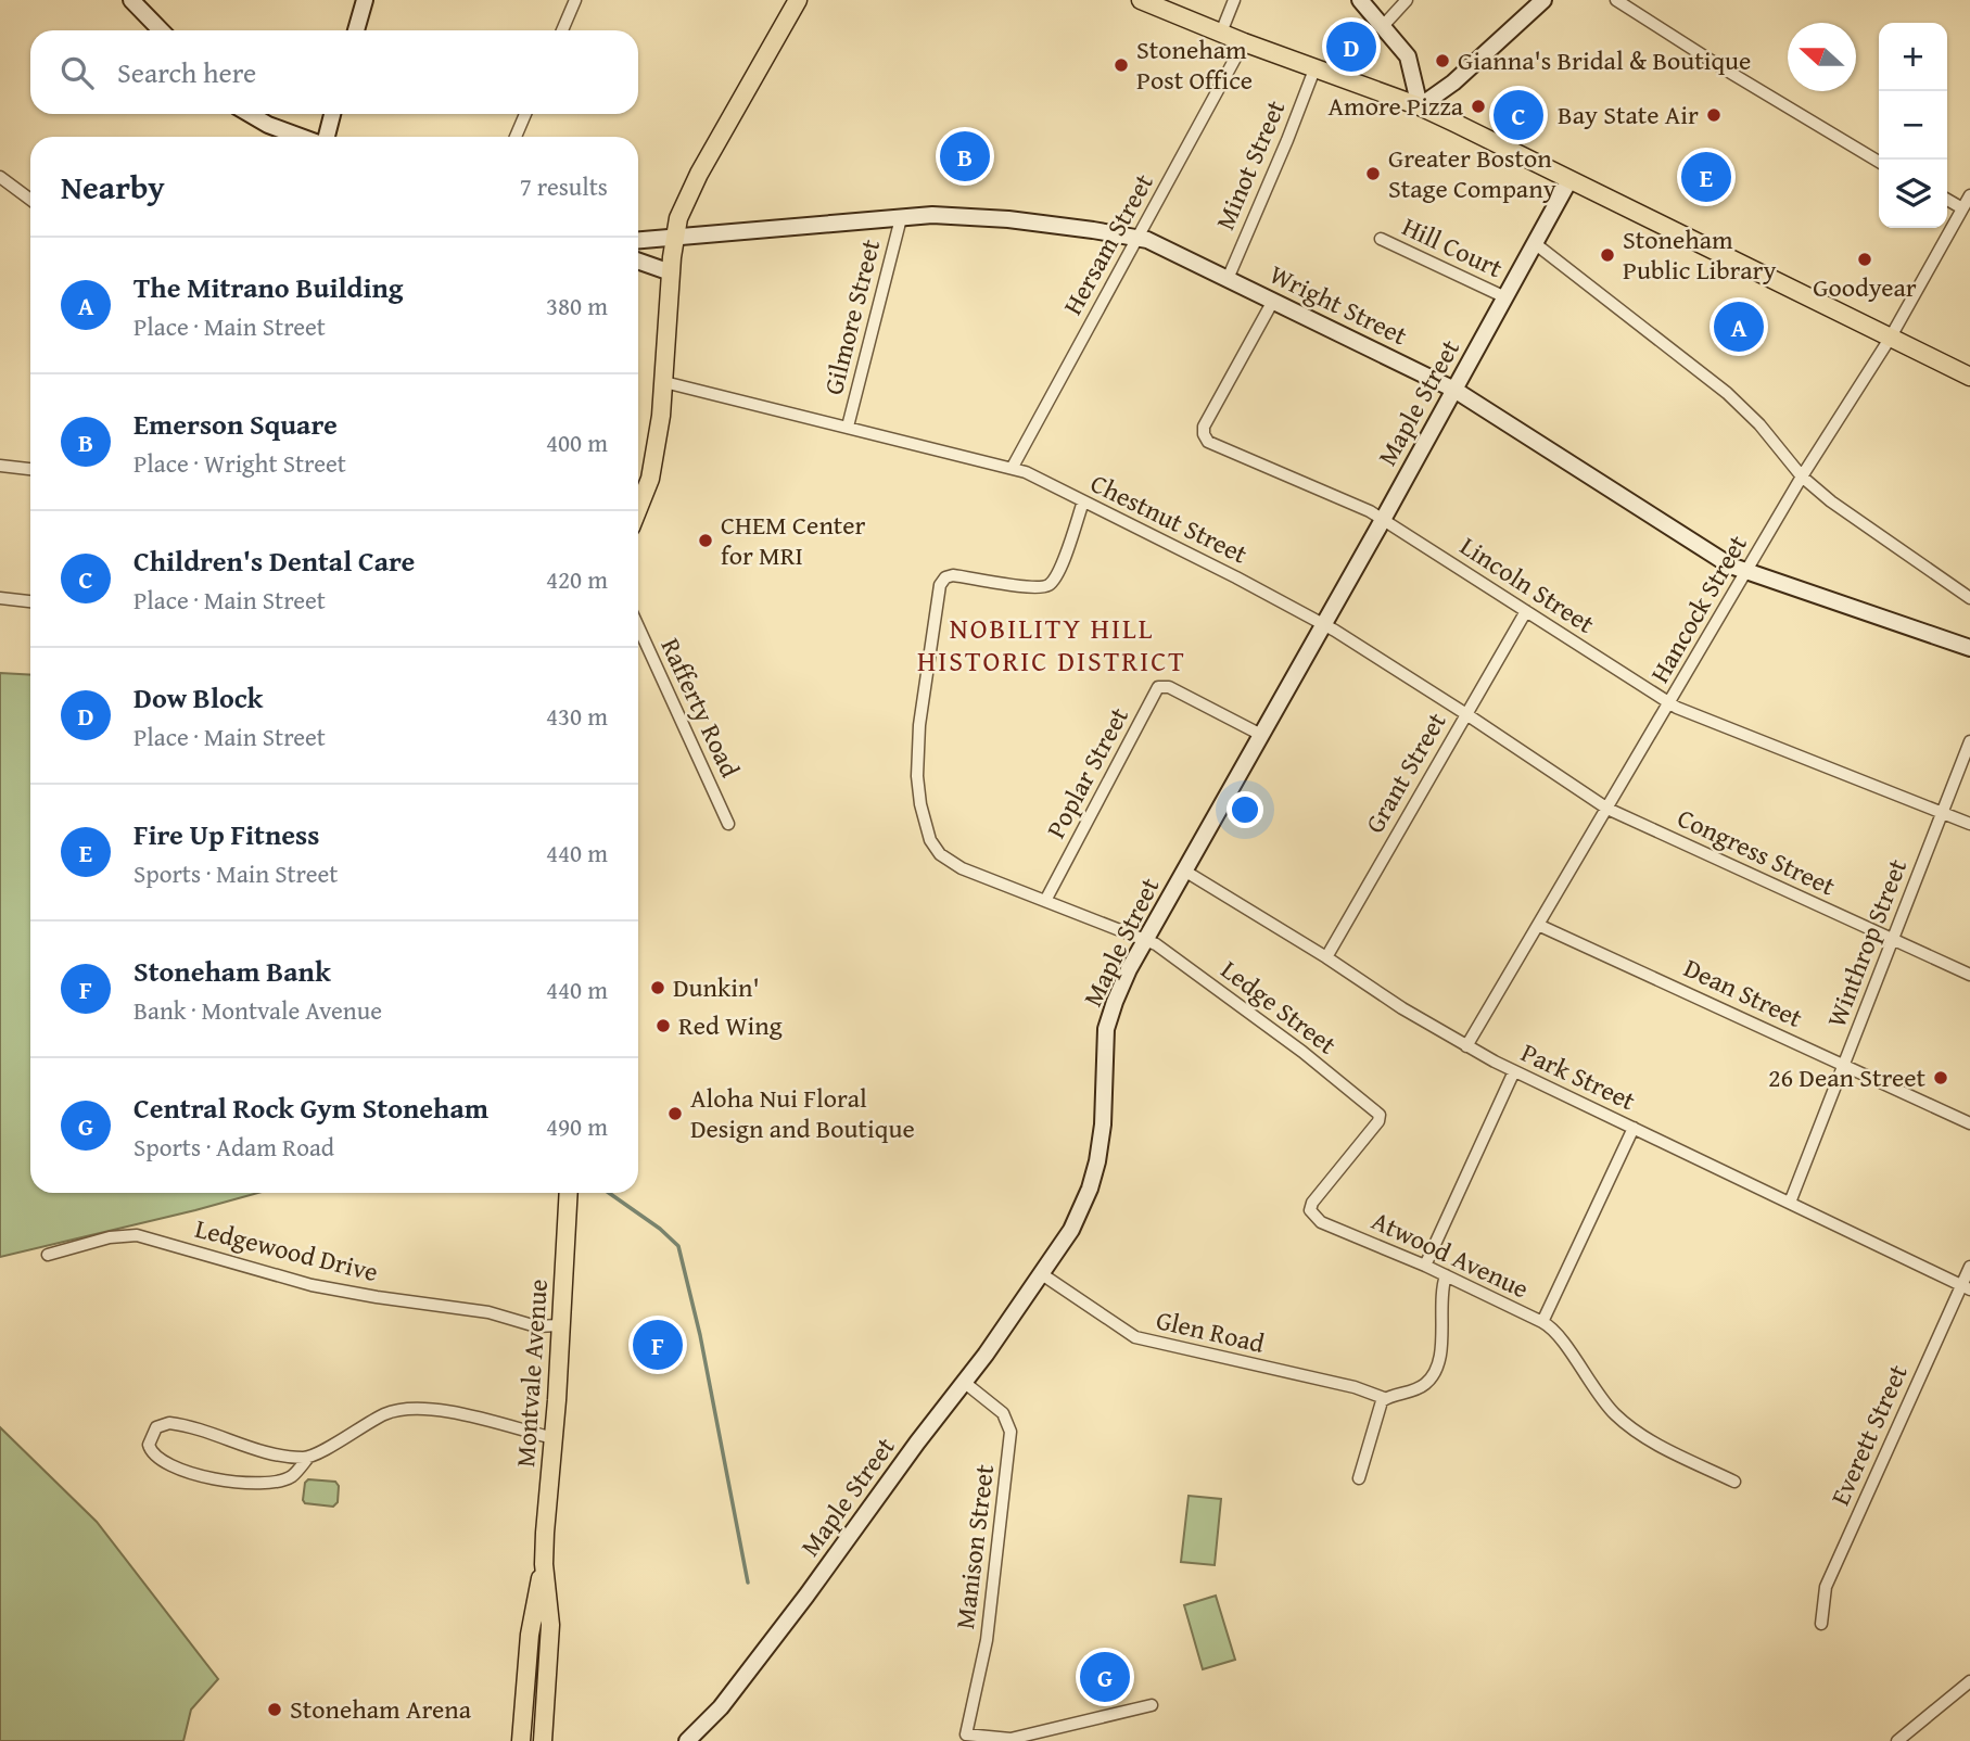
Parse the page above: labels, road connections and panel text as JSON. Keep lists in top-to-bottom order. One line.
{"streets":{"main road":["Montvale Avenue"],"street":["Minot Street","Hersam Street","Hill Court","Wright Street","Gilmore Street","Maple Street","Chestnut Street","Lincoln Street","Hancock Street","Rafferty Road","Poplar Street","Grant Street","Congress Street","Winthrop Street","Dean Street","Ledge Street","Park Street","Ledgewood Drive","Atwood Avenue","Glen Road","Everett Street","Manison Street"]},"crossings":[["Minot Street","Wright Street"],["Hersam Street","Wright Street"],["Hersam Street","Chestnut Street"],["Hill Court","Maple Street"],["Wright Street","Gilmore Street"],["Wright Street","Maple Street"],["Wright Street","Lincoln Street"],["Wright Street","Hancock Street"],["Gilmore Street","Chestnut Street"],["Maple Street","Chestnut Street"],["Maple Street","Lincoln Street"],["Maple Street","Poplar Street"],["Maple Street","Ledge Street"],["Maple Street","Park Street"],["Maple Street","Glen Road"],["Maple Street","Manison Street"],["Chestnut Street","Hancock Street"],["Chestnut Street","Grant Street"],["Chestnut Street","Congress Street"],["Chestnut Street","Ledge Street"],["Lincoln Street","Hancock Street"],["Lincoln Street","Grant Street"],["Lincoln Street","Winthrop Street"],["Hancock Street","Congress Street"],["Hancock Street","Dean Street"],["Hancock Street","Park Street"],["Poplar Street","Ledge Street"],["Grant Street","Park Street"],["Congress Street","Winthrop Street"],["Winthrop Street","Dean Street"],["Winthrop Street","Park Street"],["Ledge Street","Atwood Avenue"],["Park Street","Atwood Avenue"],["Park Street","Everett Street"],["Ledgewood Drive","Montvale Avenue"]],"districts":["NOBILITY HILL HISTORIC DISTRICT"],"places":["Gianna's Bridal & Boutique","Stoneham Post Office","Amore Pizza","Bay State Air","Greater Boston Stage Company","Stoneham Public Library","Goodyear","CHEM Center for MRI","Dunkin'","Red Wing","26 Dean Street","Aloha Nui Floral Design and Boutique","Stoneham Arena"],"north":"left","page":{"pins":["D","C","B","E","A","F","G"],"map_buttons":["+","−"],"search":"Search here","heading":["Nearby","7 results"],"list":[{"mark":"A","name":"The Mitrano Building","note":"Place · Main Street","value":"380 m"},{"mark":"B","name":"Emerson Square","note":"Place · Wright Street","value":"400 m"},{"mark":"C","name":"Children's Dental Care","note":"Place · Main Street","value":"420 m"},{"mark":"D","name":"Dow Block","note":"Place · Main Street","value":"430 m"},{"mark":"E","name":"Fire Up Fitness","note":"Sports · Main Street","value":"440 m"},{"mark":"F","name":"Stoneham Bank","note":"Bank · Montvale Avenue","value":"440 m"},{"mark":"G","name":"Central Rock Gym Stoneham","note":"Sports · Adam Road","value":"490 m"}]}}
